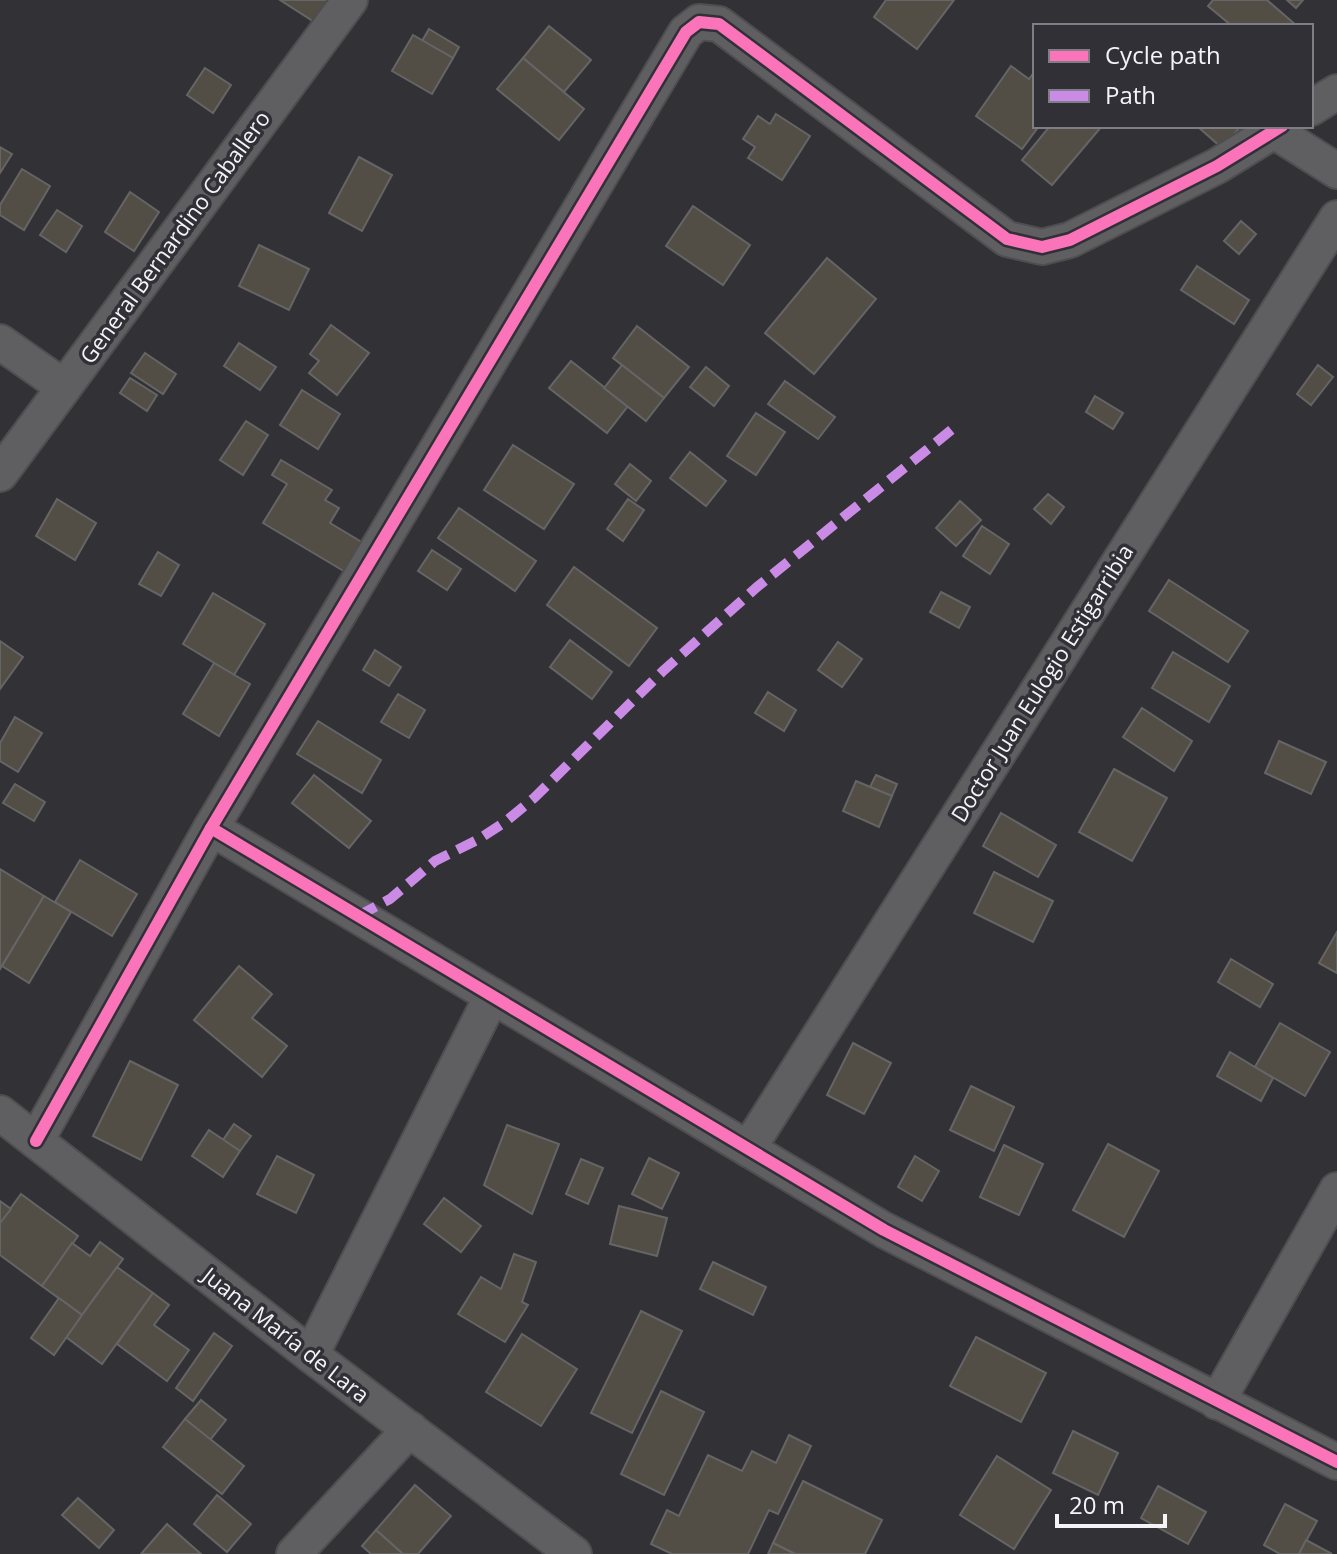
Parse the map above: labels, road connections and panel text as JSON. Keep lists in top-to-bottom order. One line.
{"streets":{"street":["General Bernardino Caballero","Doctor Juan Eulogio Estigarribia","Juana María de Lara"]},"legend":["Cycle path","Path"],"scale_bar":"20 m"}
